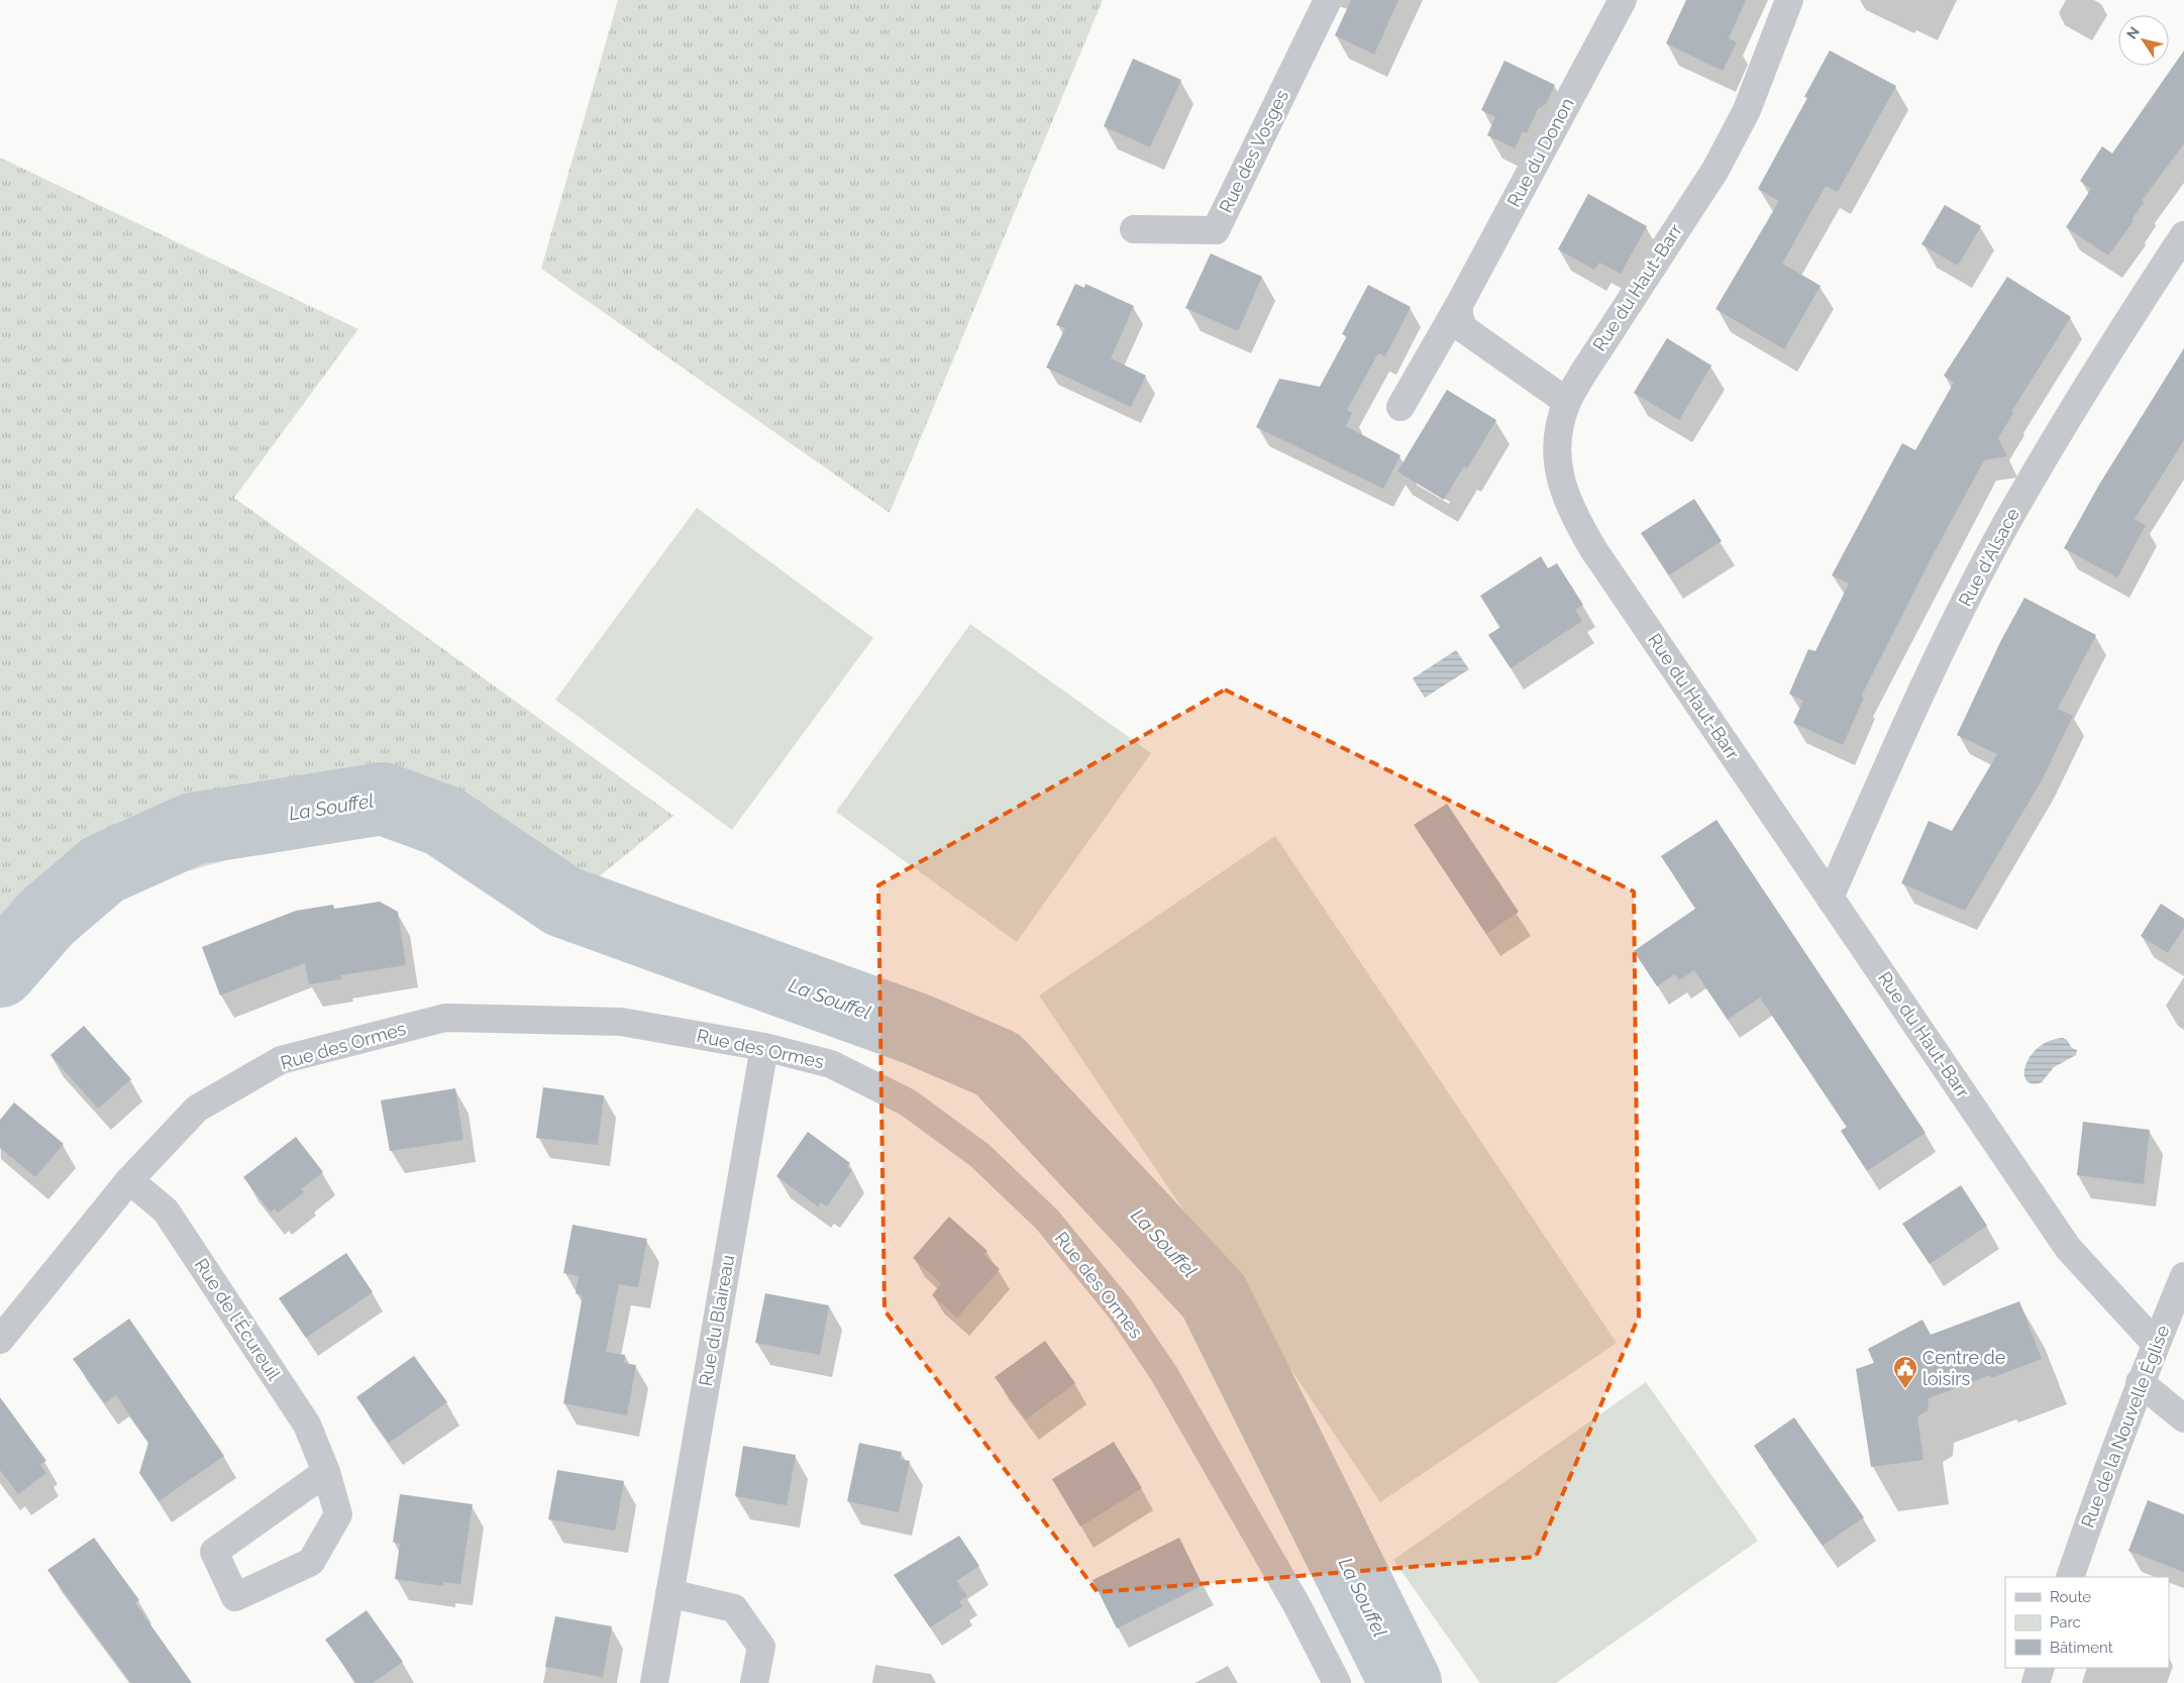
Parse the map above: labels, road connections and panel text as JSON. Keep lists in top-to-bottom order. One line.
{"streets":{"street":["Rue des Vosges","Rue du Donon","Rue du Haut-Barr","Rue d'Alsace","Rue des Ormes","Rue de l'Écureuil","Rue du Blaireau","Rue de la Nouvelle Église"]},"crossings":[["Rue du Haut-Barr","Rue d'Alsace"],["Rue du Haut-Barr","Rue de la Nouvelle Église"],["Rue des Ormes","Rue de l'Écureuil"],["Rue des Ormes","Rue du Blaireau"]],"water":["La Souffel"],"places":{"public building":["Centre de loisirs"]},"legend":["Route","Parc","Bâtiment"],"north":"top left"}
